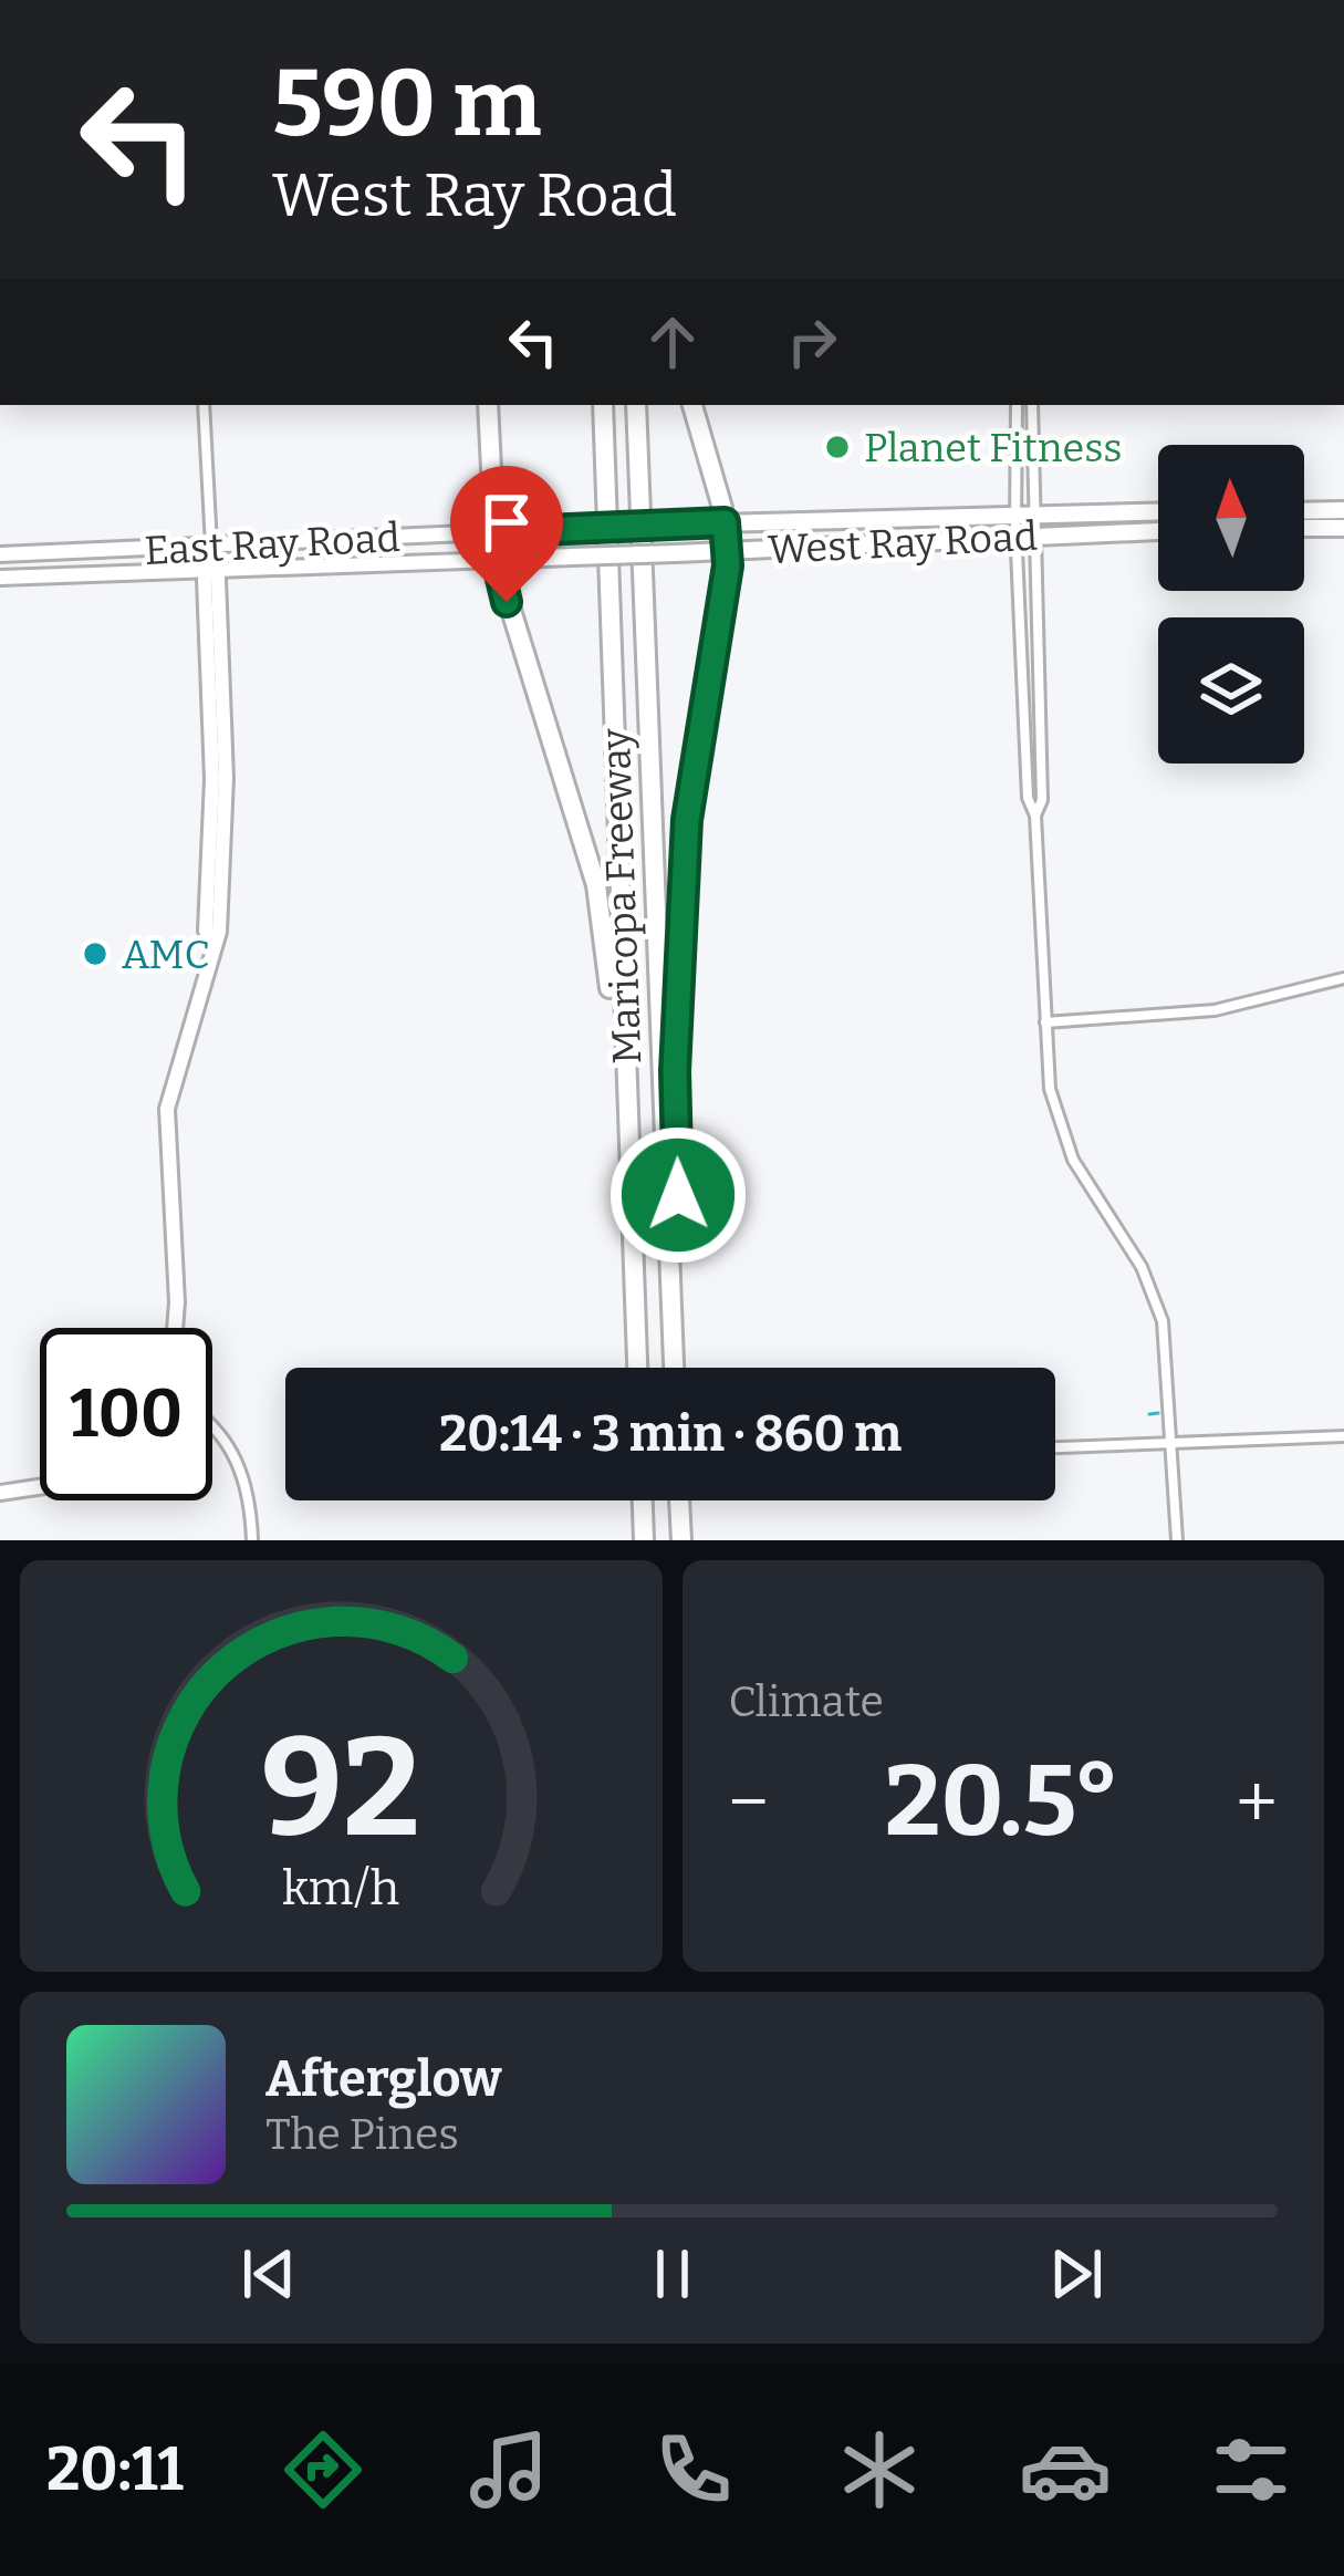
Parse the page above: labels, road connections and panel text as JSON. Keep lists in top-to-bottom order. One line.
{"streets":{"highway":["Maricopa Freeway"],"main road":["West Ray Road","East Ray Road"]},"crossings":[["West Ray Road","East Ray Road"]],"places":["Planet Fitness","AMC"],"north":"top","page":{"turn":["590 m","West Ray Road"],"limit":"100","trip":"20:14 · 3 min · 860 m","tile":"Climate","heat":["−","20.5°","+"],"song":["Afterglow","The Pines"],"tabs":"20:11","gauge":["92","km/h"]}}
